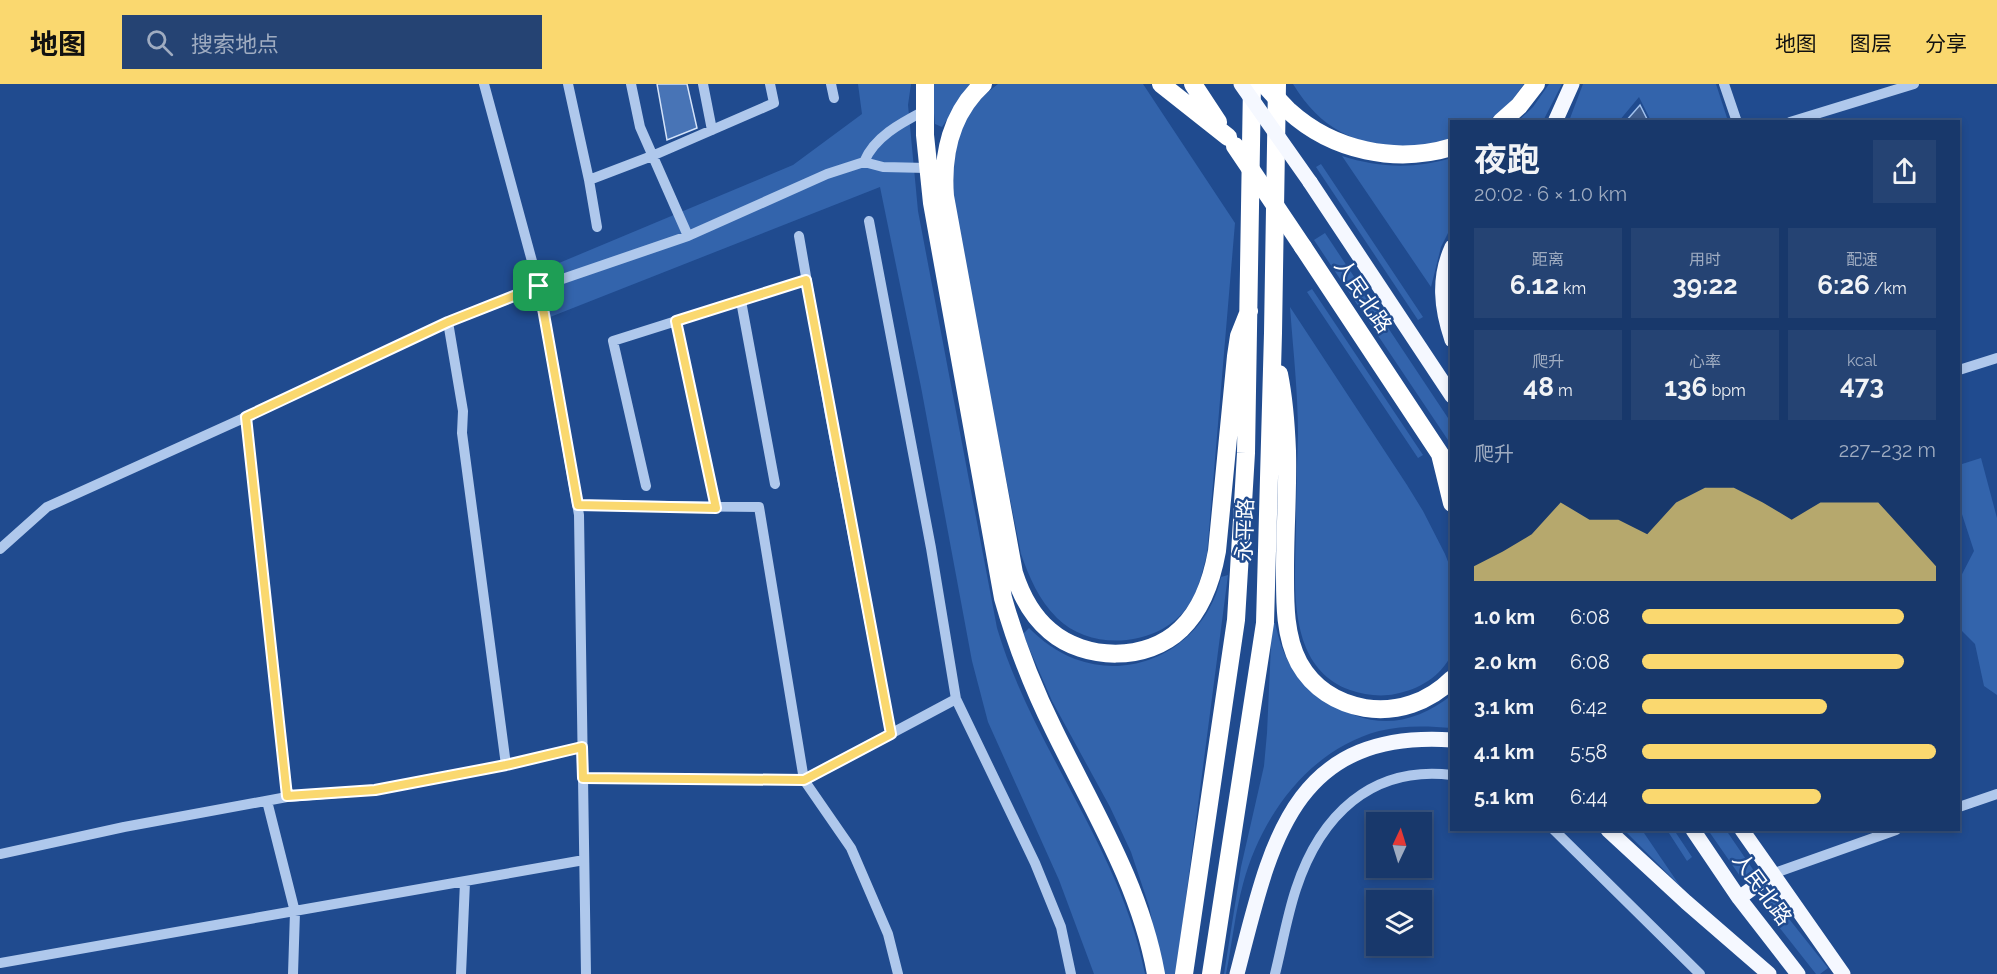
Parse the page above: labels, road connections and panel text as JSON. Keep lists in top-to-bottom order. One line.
{"streets":{"highway":["人民北路","永平路"]},"north":"top","page":{"header":"地图","search":"搜索地点","nav":["地图","图层","分享"],"heading":["夜跑","20:02 · 6 × 1.0 km"],"stats":[["距离","6.12 km"],["用时","39:22"],["配速","6:26 /km"],["爬升","48 m"],["心率","136 bpm"],["kcal","473"]],"chart":["爬升","227–232 m"],"list":[{"name":"1.0 km","note":"6:08"},{"name":"2.0 km","note":"6:08"},{"name":"3.1 km","note":"6:42"},{"name":"4.1 km","note":"5:58"},{"name":"5.1 km","note":"6:44"}]}}
